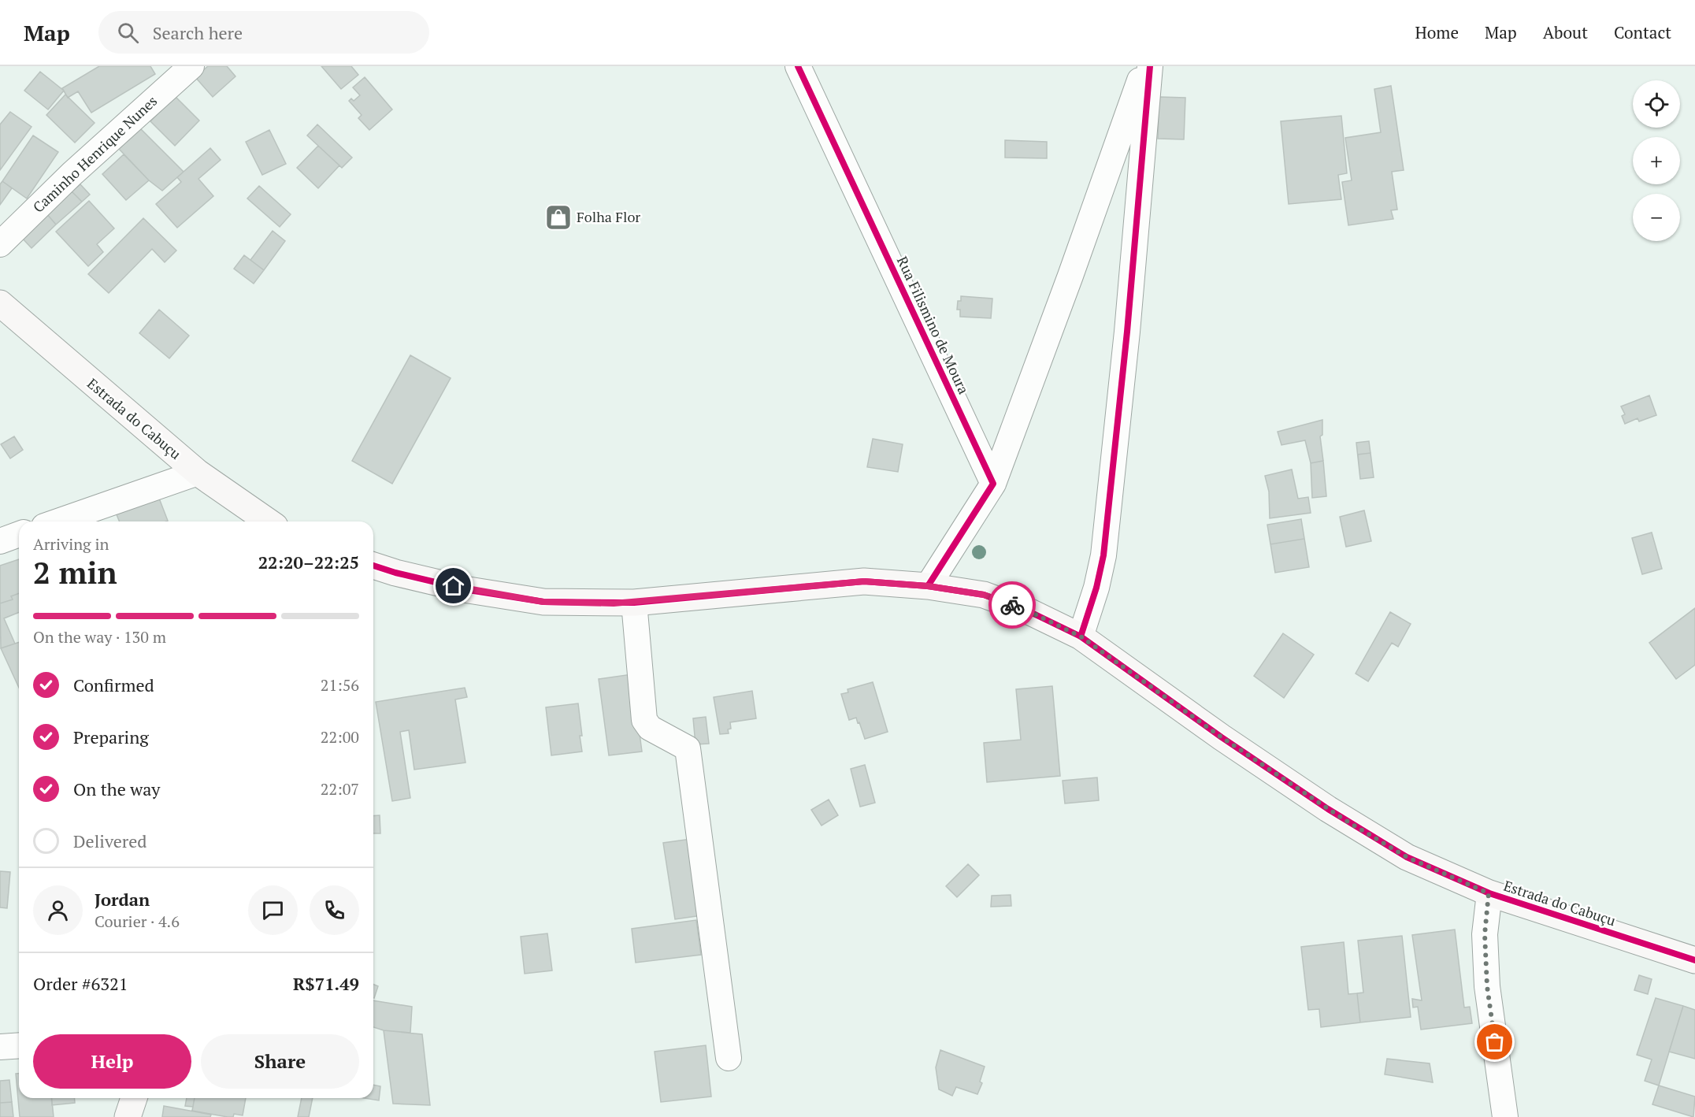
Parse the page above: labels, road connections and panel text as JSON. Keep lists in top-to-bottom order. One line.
{"streets":{"street":["Caminho Henrique Nunes","Rua Filismino de Moura","Estrada do Cabuçu"]},"places":{"shop":["Folha Flor"]},"page":{"header":"Map","search":"Search here","nav":["Home","Map","About","Contact"],"map_buttons":["+","−"],"heading":["2 min","Arriving in","22:20–22:25"],"panel":["Jordan","Courier · 4.6","Order #6321","R$71.49"],"bar":"On the way · 130 m","list":[["Confirmed","21:56"],["Preparing","22:00"],["On the way","22:07"],"Delivered"],"buttons":["Help","Share"]}}
